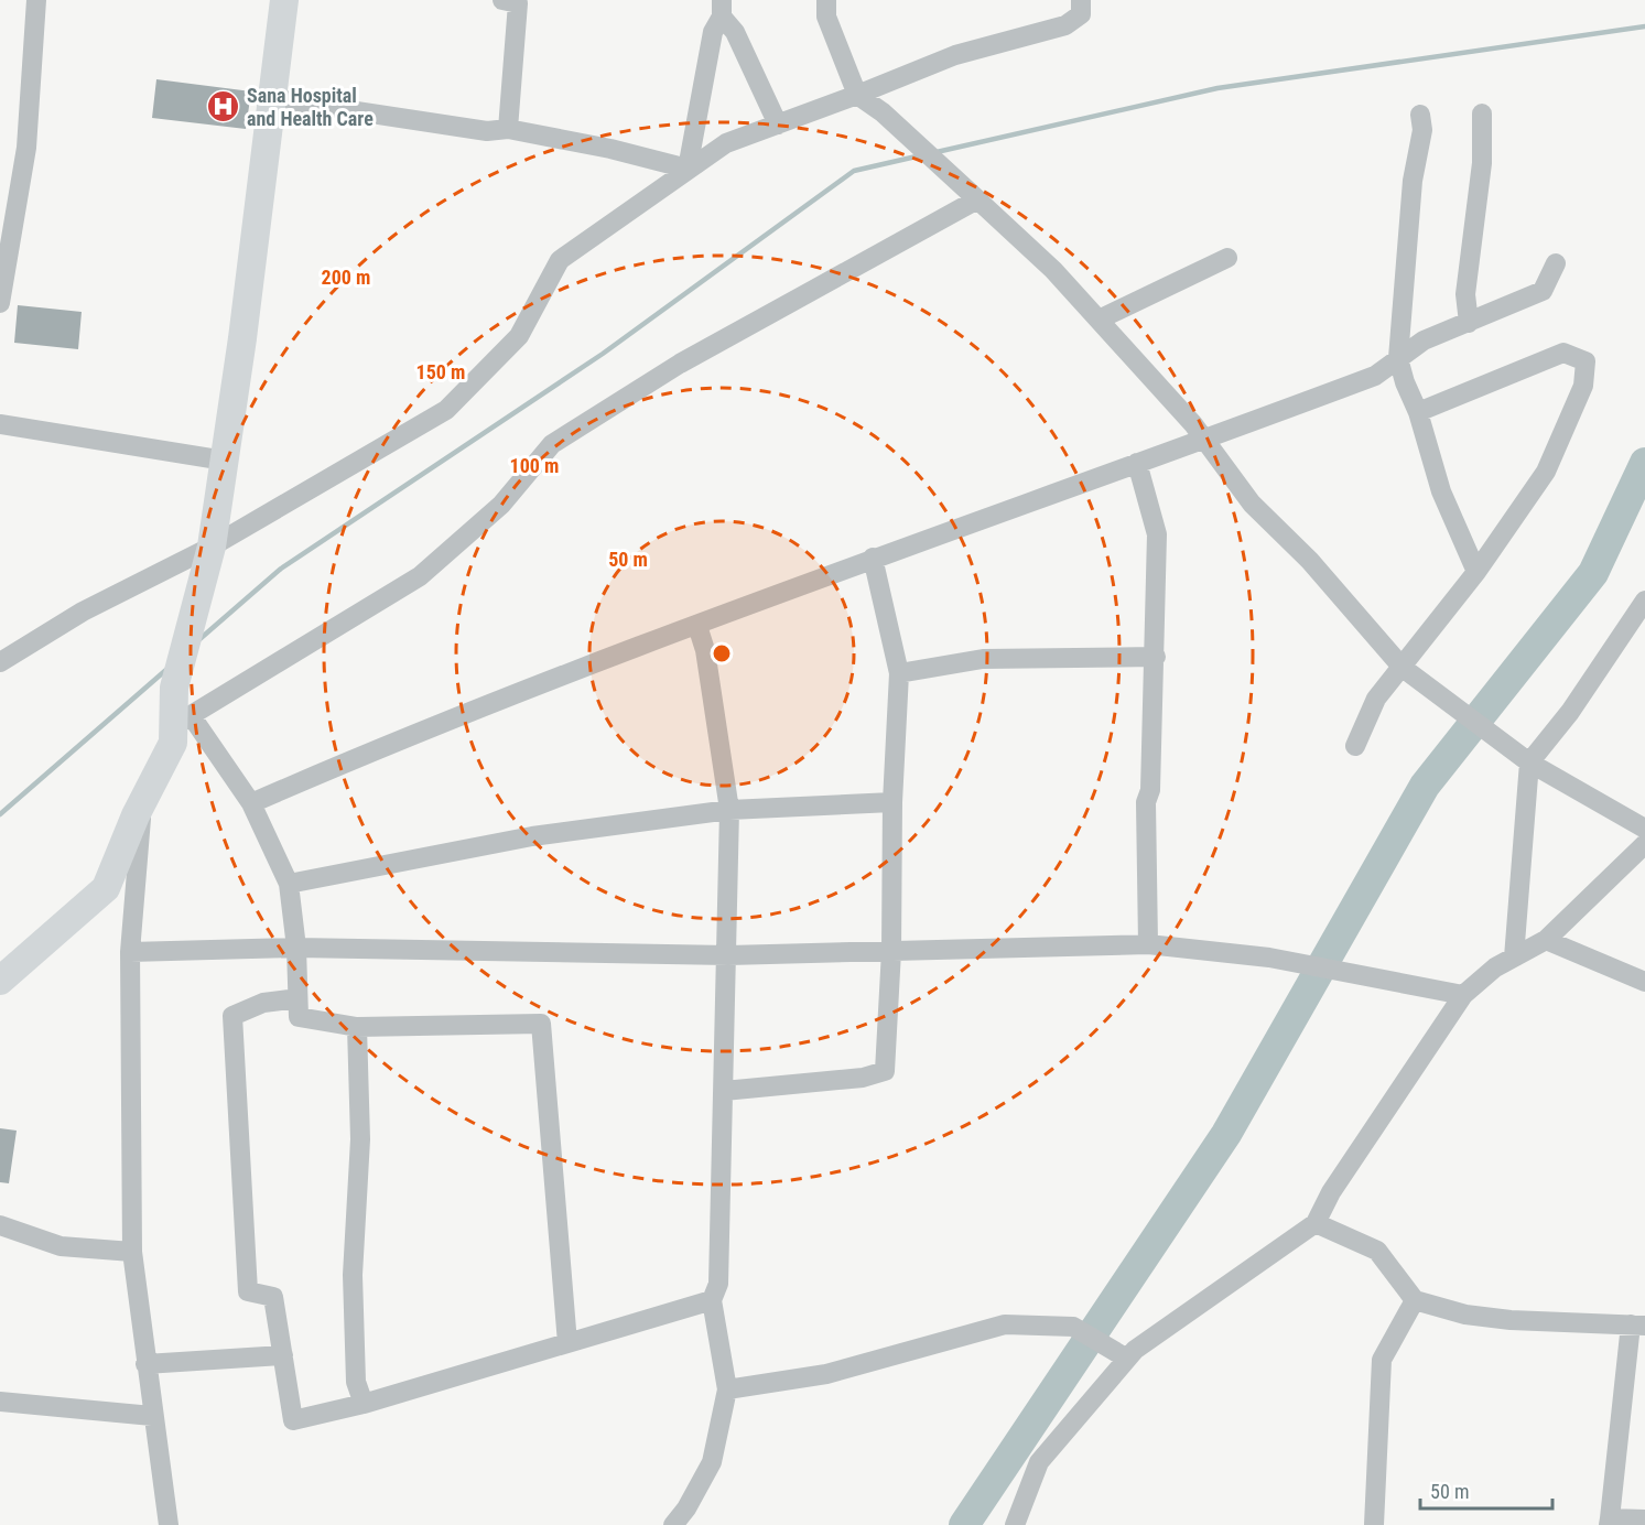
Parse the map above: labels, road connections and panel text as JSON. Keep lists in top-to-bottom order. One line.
{"places":{"hospital":["Sana Hospital and Health Care"]},"scale_bar":"50 m","rings":["200 m","150 m","100 m","50 m"]}
